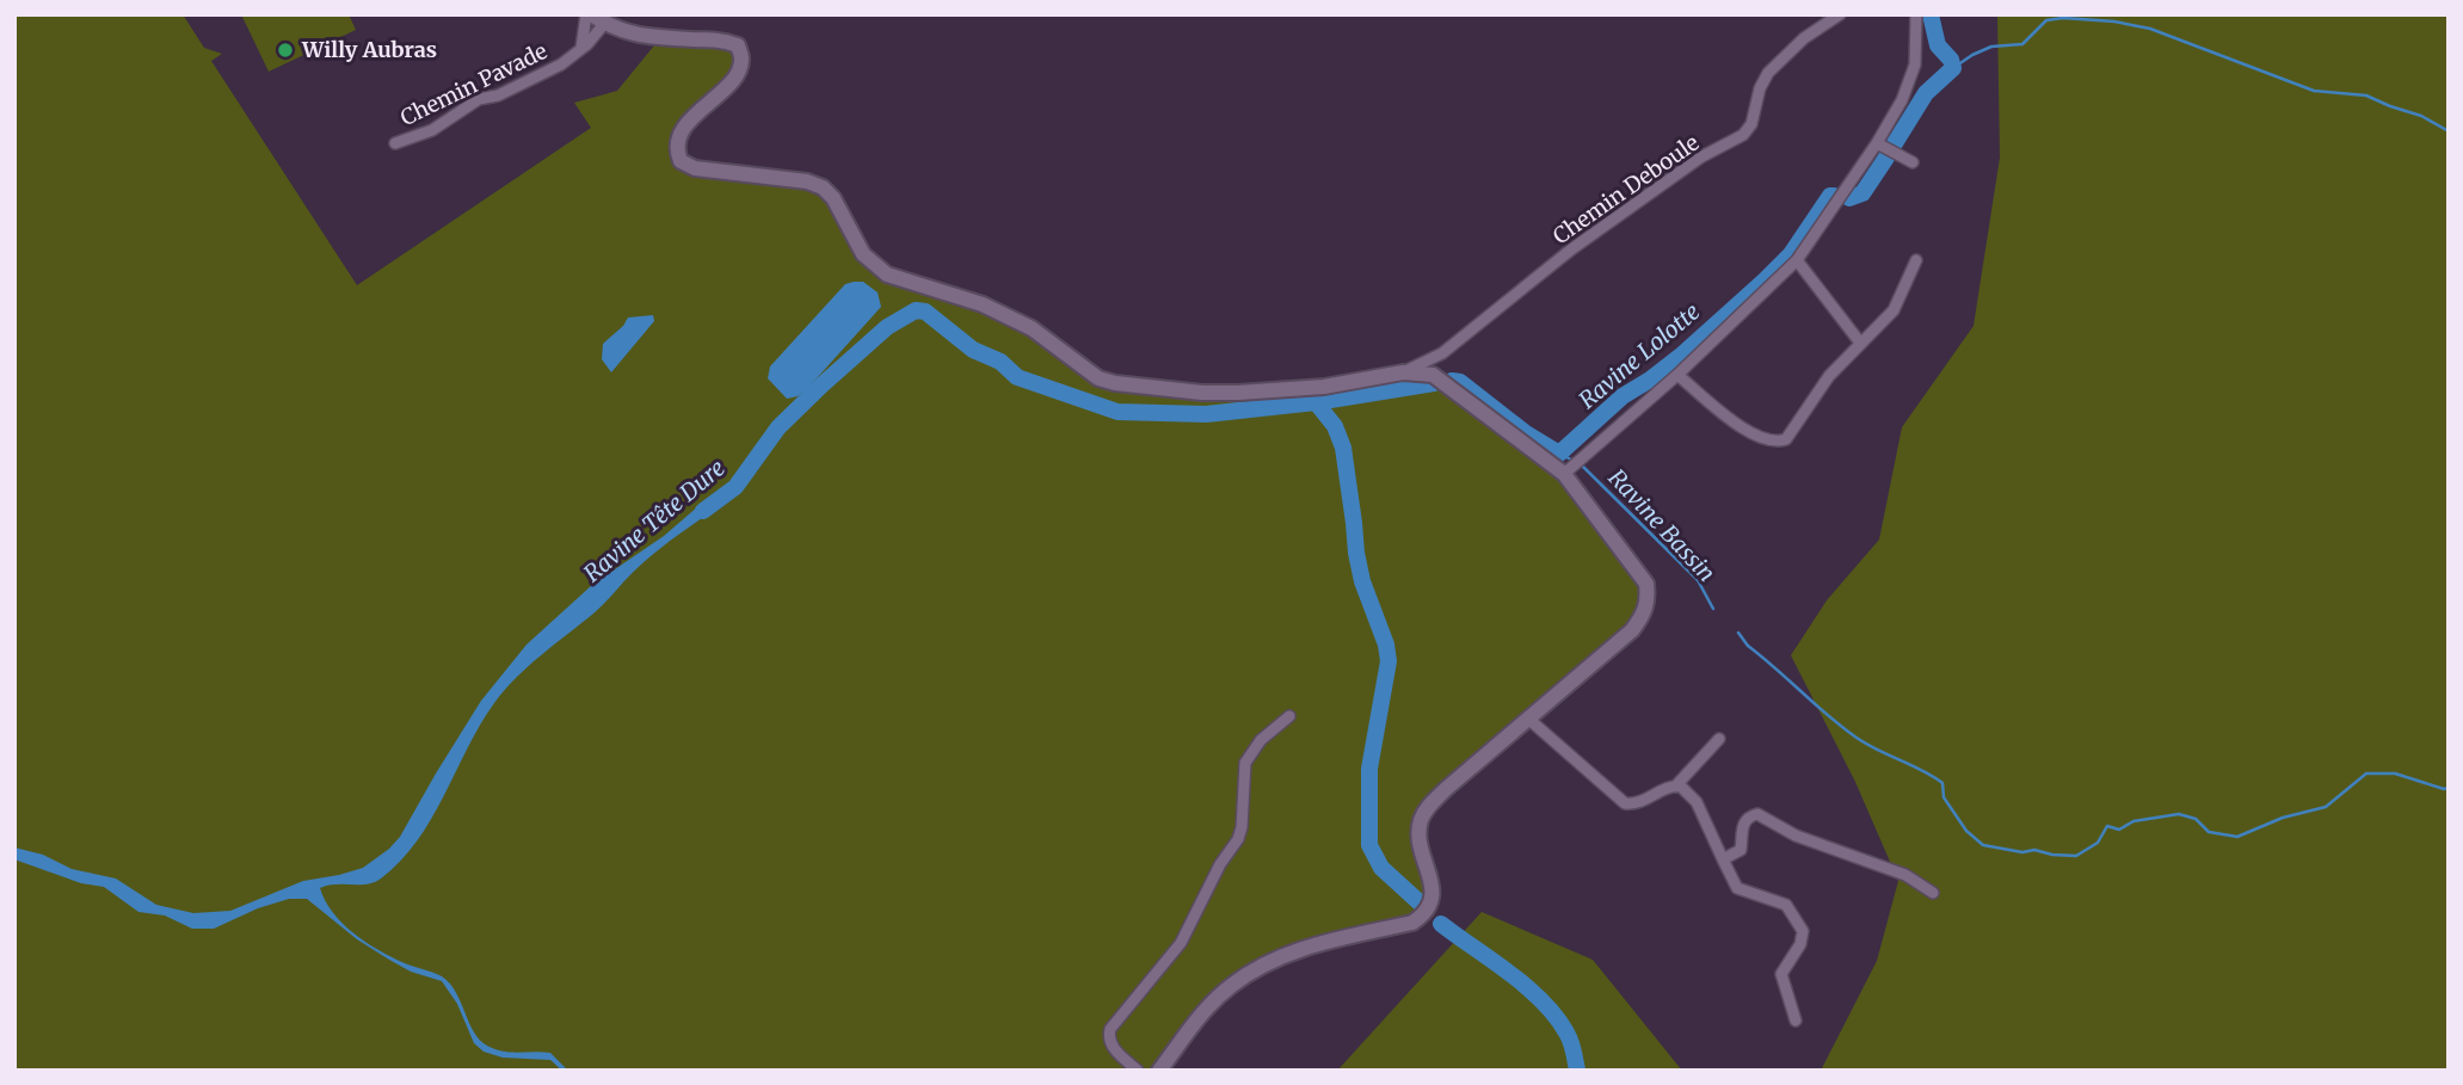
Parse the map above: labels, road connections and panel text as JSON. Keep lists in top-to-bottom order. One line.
{"streets":{"street":["Chemin Pavade","Chemin Deboule"]},"water":["Ravine Lolotte","Ravine Tête Dure","Ravine Bassin"],"places":["Willy Aubras"]}
